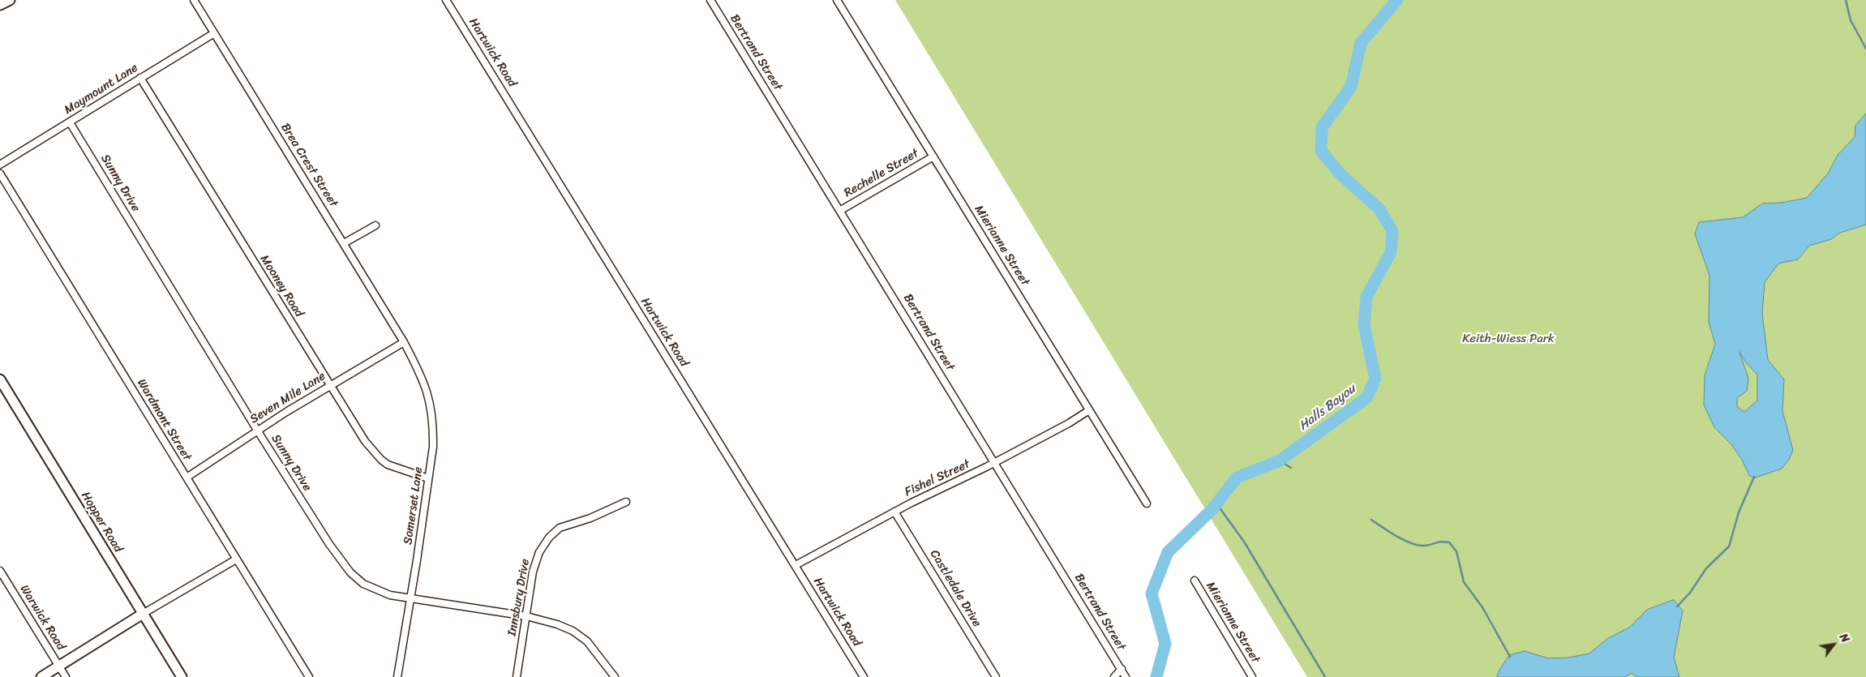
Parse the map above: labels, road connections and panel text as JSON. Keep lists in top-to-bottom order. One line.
{"streets":{"main road":["Hopper Road"],"street":["Hartwick Road","Bertrand Street","Maymount Lane","Brea Crest Street","Rechelle Street","Sunny Drive","Mierianne Street","Mooney Road","Seven Mile Lane","Wardmont Street","Fishel Street","Somerset Lane","Castledale Drive","Innsbury Drive","Warwick Road"]},"crossings":[["Hartwick Road","Fishel Street"],["Bertrand Street","Rechelle Street"],["Bertrand Street","Fishel Street"],["Maymount Lane","Brea Crest Street"],["Maymount Lane","Sunny Drive"],["Maymount Lane","Mooney Road"],["Brea Crest Street","Seven Mile Lane"],["Brea Crest Street","Somerset Lane"],["Rechelle Street","Mierianne Street"],["Sunny Drive","Seven Mile Lane"],["Sunny Drive","Somerset Lane"],["Sunny Drive","Innsbury Drive"],["Mierianne Street","Fishel Street"],["Mooney Road","Seven Mile Lane"],["Mooney Road","Somerset Lane"],["Seven Mile Lane","Wardmont Street"],["Seven Mile Lane","Somerset Lane"],["Fishel Street","Castledale Drive"]],"water":["Halls Bayou"],"parks":["Keith-Wiess Park"],"north":"top right"}
